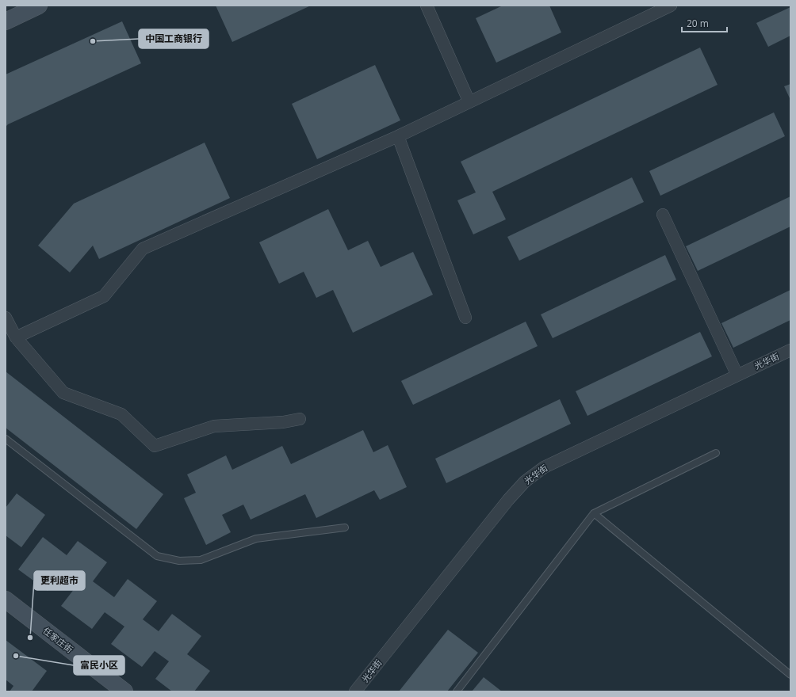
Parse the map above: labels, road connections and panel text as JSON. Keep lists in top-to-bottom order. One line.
{"streets":{"street":["光华街","任家庄街"]},"places":["中国工商银行","更利超市","富民小区"],"scale_bar":"20 m"}
